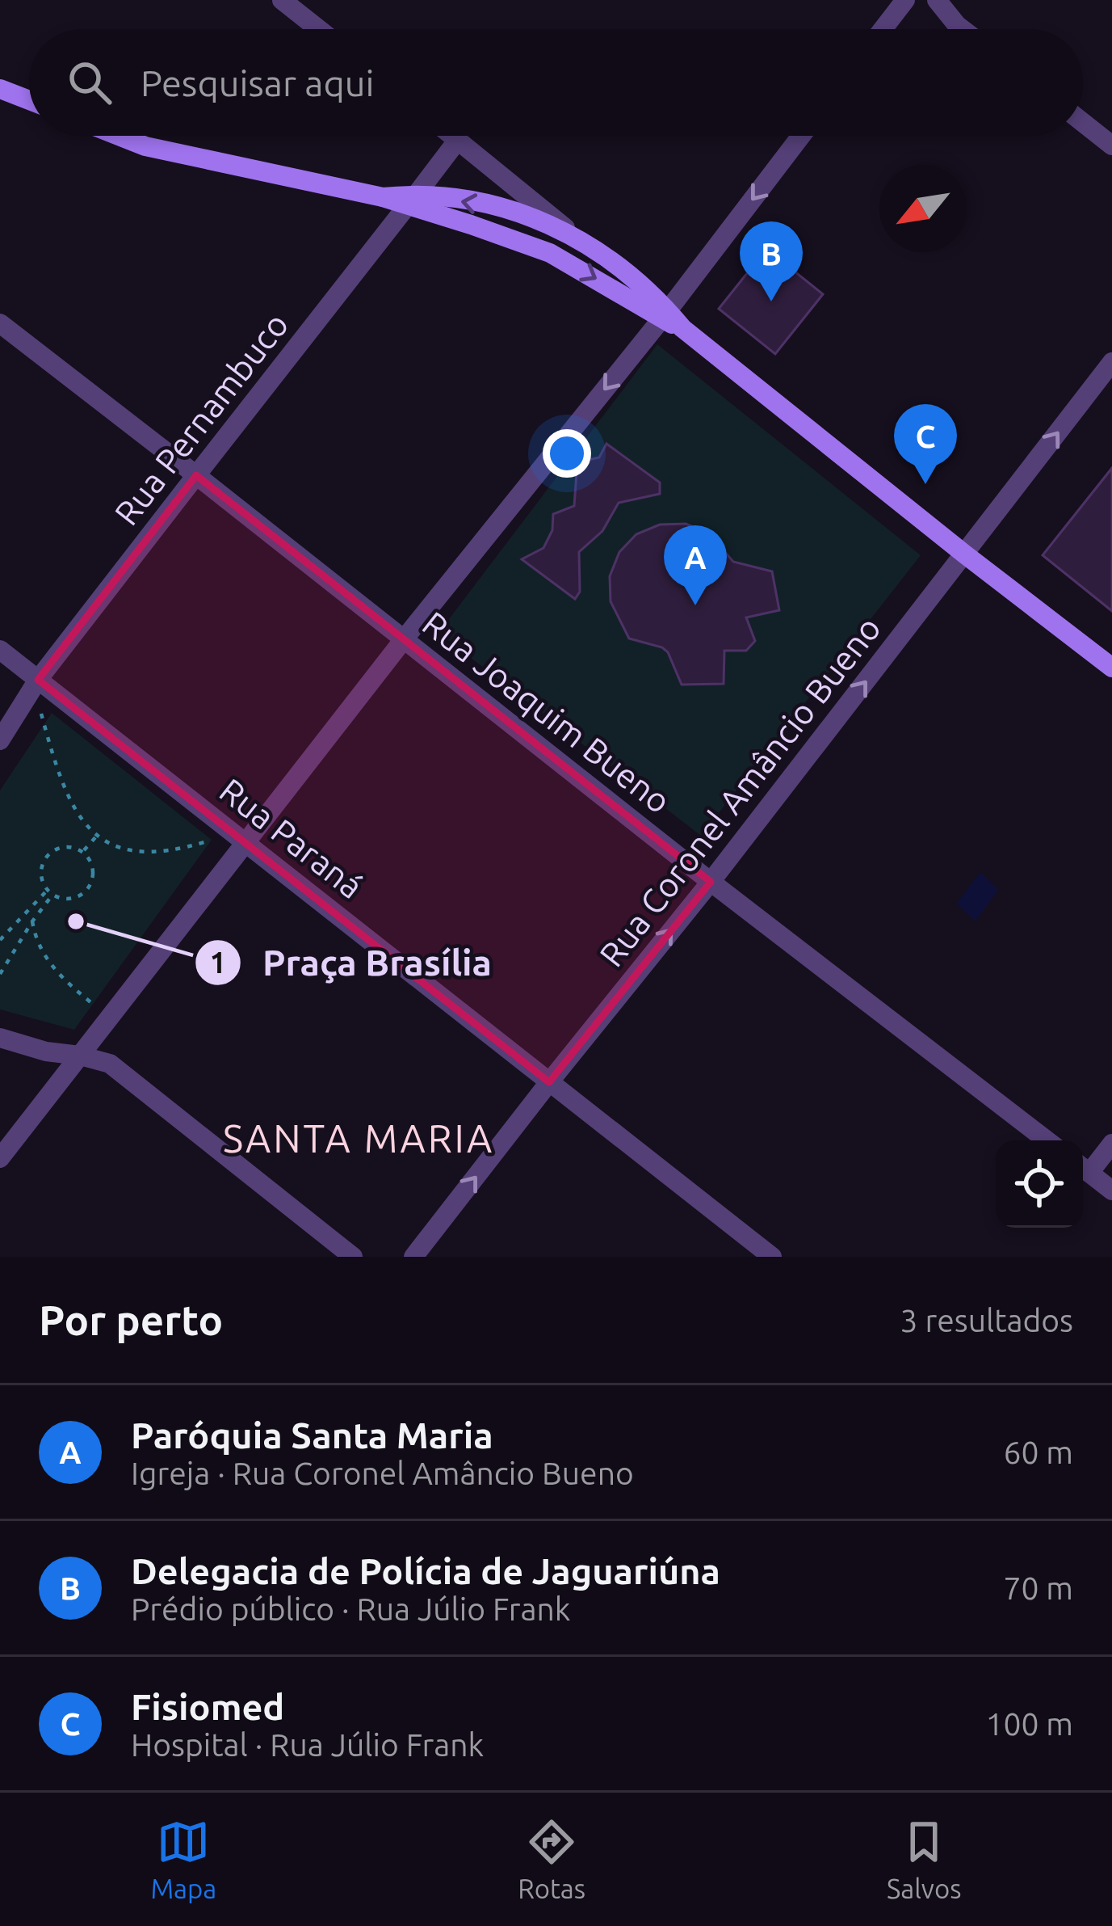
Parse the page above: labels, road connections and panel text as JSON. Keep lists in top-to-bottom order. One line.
{"streets":{"street":["Rua Pernambuco","Rua Joaquim Bueno","Rua Coronel Amâncio Bueno","Rua Paraná"]},"crossings":[["Rua Pernambuco","Rua Joaquim Bueno"],["Rua Pernambuco","Rua Paraná"],["Rua Joaquim Bueno","Rua Coronel Amâncio Bueno"],["Rua Coronel Amâncio Bueno","Rua Paraná"]],"one_way":["Rua Coronel Amâncio Bueno"],"districts":["SANTA MARIA"],"places":["Praça Brasília"],"north":"bottom left","page":{"search":"Pesquisar aqui","pins":["B","C","A"],"heading":["Por perto","3 resultados"],"list":[{"mark":"A","name":"Paróquia Santa Maria","note":"Igreja · Rua Coronel Amâncio Bueno","value":"60 m"},{"mark":"B","name":"Delegacia de Polícia de Jaguariúna","note":"Prédio público · Rua Júlio Frank","value":"70 m"},{"mark":"C","name":"Fisiomed","note":"Hospital · Rua Júlio Frank","value":"100 m"}],"nav":["Mapa","Rotas","Salvos"]}}
